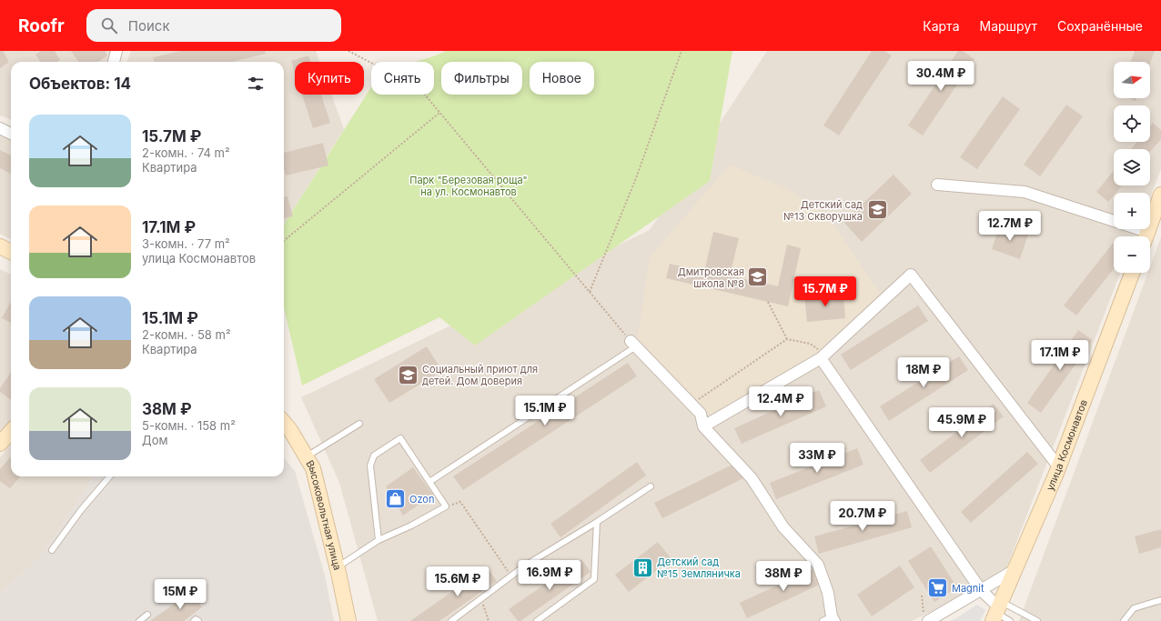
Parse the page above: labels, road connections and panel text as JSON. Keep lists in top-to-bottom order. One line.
{"streets":{"main road":["улица Космонавтов","Высоковольтная улица"]},"parks":["Парк \"Березовая роща\" на ул. Космонавтов"],"places":{"school or university":["Детский сад №13 Скворушка","Дмитровская школа №8","Социальный приют для детей. Дом доверия"],"shop":["Ozon"],"building":["Детский сад №15 Земляничка"],"supermarket":["Magnit"]},"north":"right","page":{"header":"Roofr","search":"Поиск","nav":["Карта","Маршрут","Сохранённые"],"price":["30.4M ₽","12.7M ₽","15.7M ₽","17.1M ₽","18M ₽","12.4M ₽","15.1M ₽","45.9M ₽","33M ₽","20.7M ₽","16.9M ₽","38M ₽","15.6M ₽","15M ₽"],"map_buttons":["+","−"],"chip":["Купить","Снять","Фильтры","Новое"],"heading":"Объектов: 14","list":[{"name":"15.7M ₽","note":"2-комн. · 74 m² · Квартира"},{"name":"17.1M ₽","note":"3-комн. · 77 m² · улица Космонавтов"},{"name":"15.1M ₽","note":"2-комн. · 58 m² · Квартира"},{"name":"38M ₽","note":"5-комн. · 158 m² · Дом"}]}}
